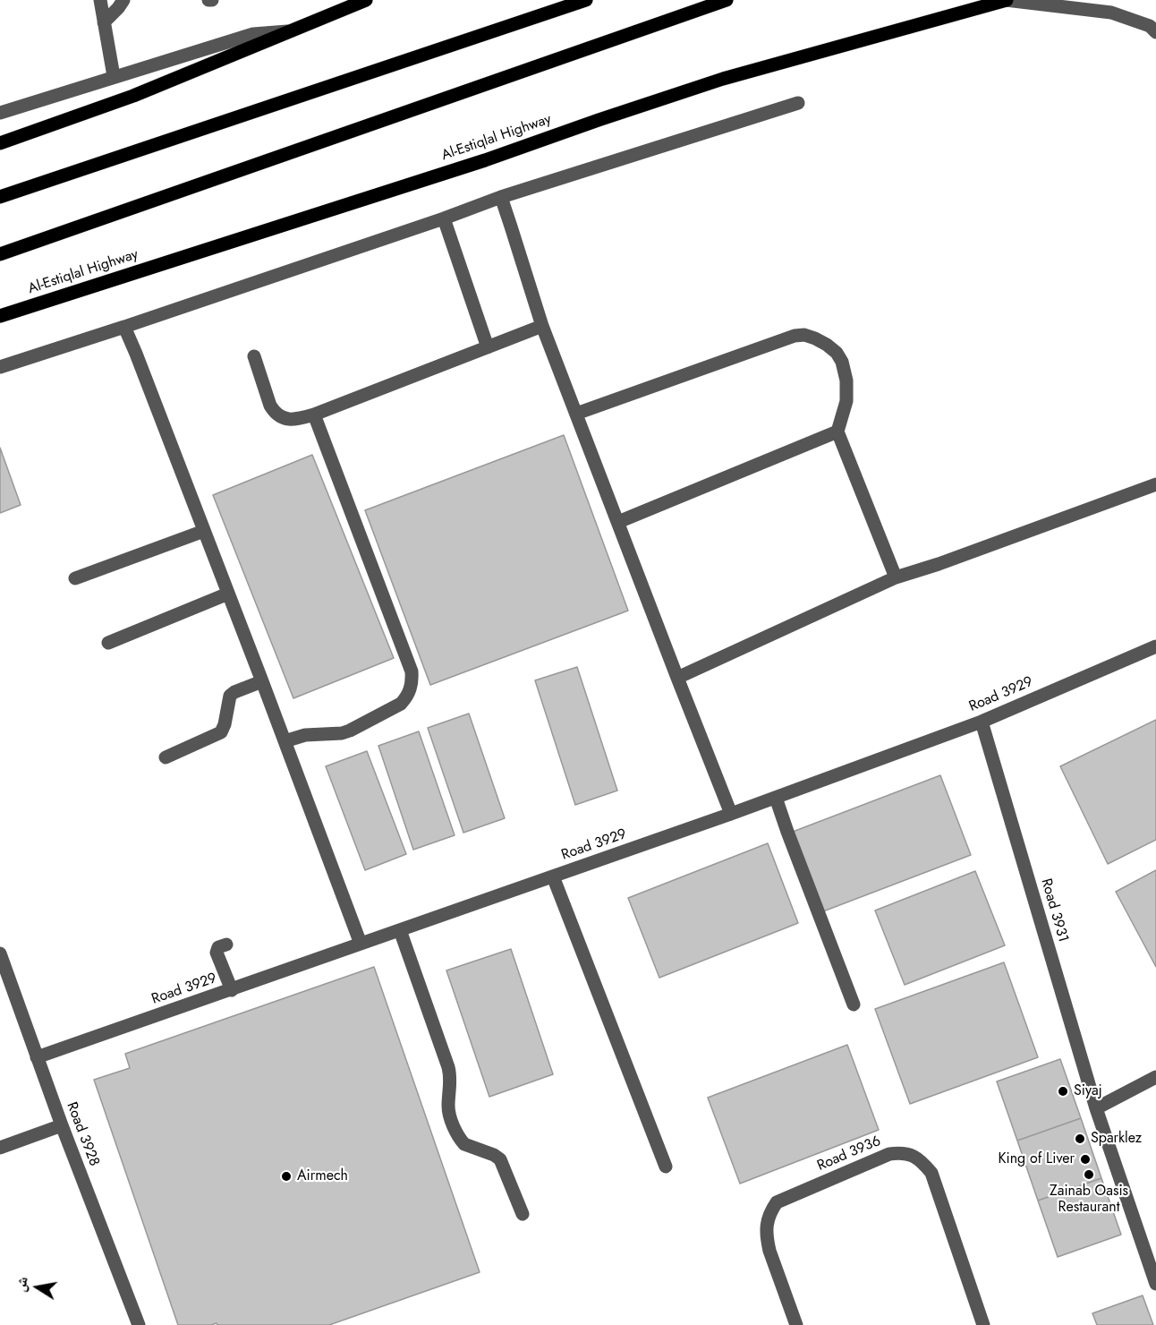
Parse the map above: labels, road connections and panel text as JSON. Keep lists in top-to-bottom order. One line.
{"streets":{"main road":["Al-Estiqlal Highway"],"street":["Road 3929","Road 3931","Road 3928","Road 3936"]},"crossings":[["Road 3929","Road 3931"],["Road 3929","Road 3928"]],"places":["Siyaj","Sparklez","King of Liver","Zainab Oasis Restaurant","Airmech"],"north":"left"}
